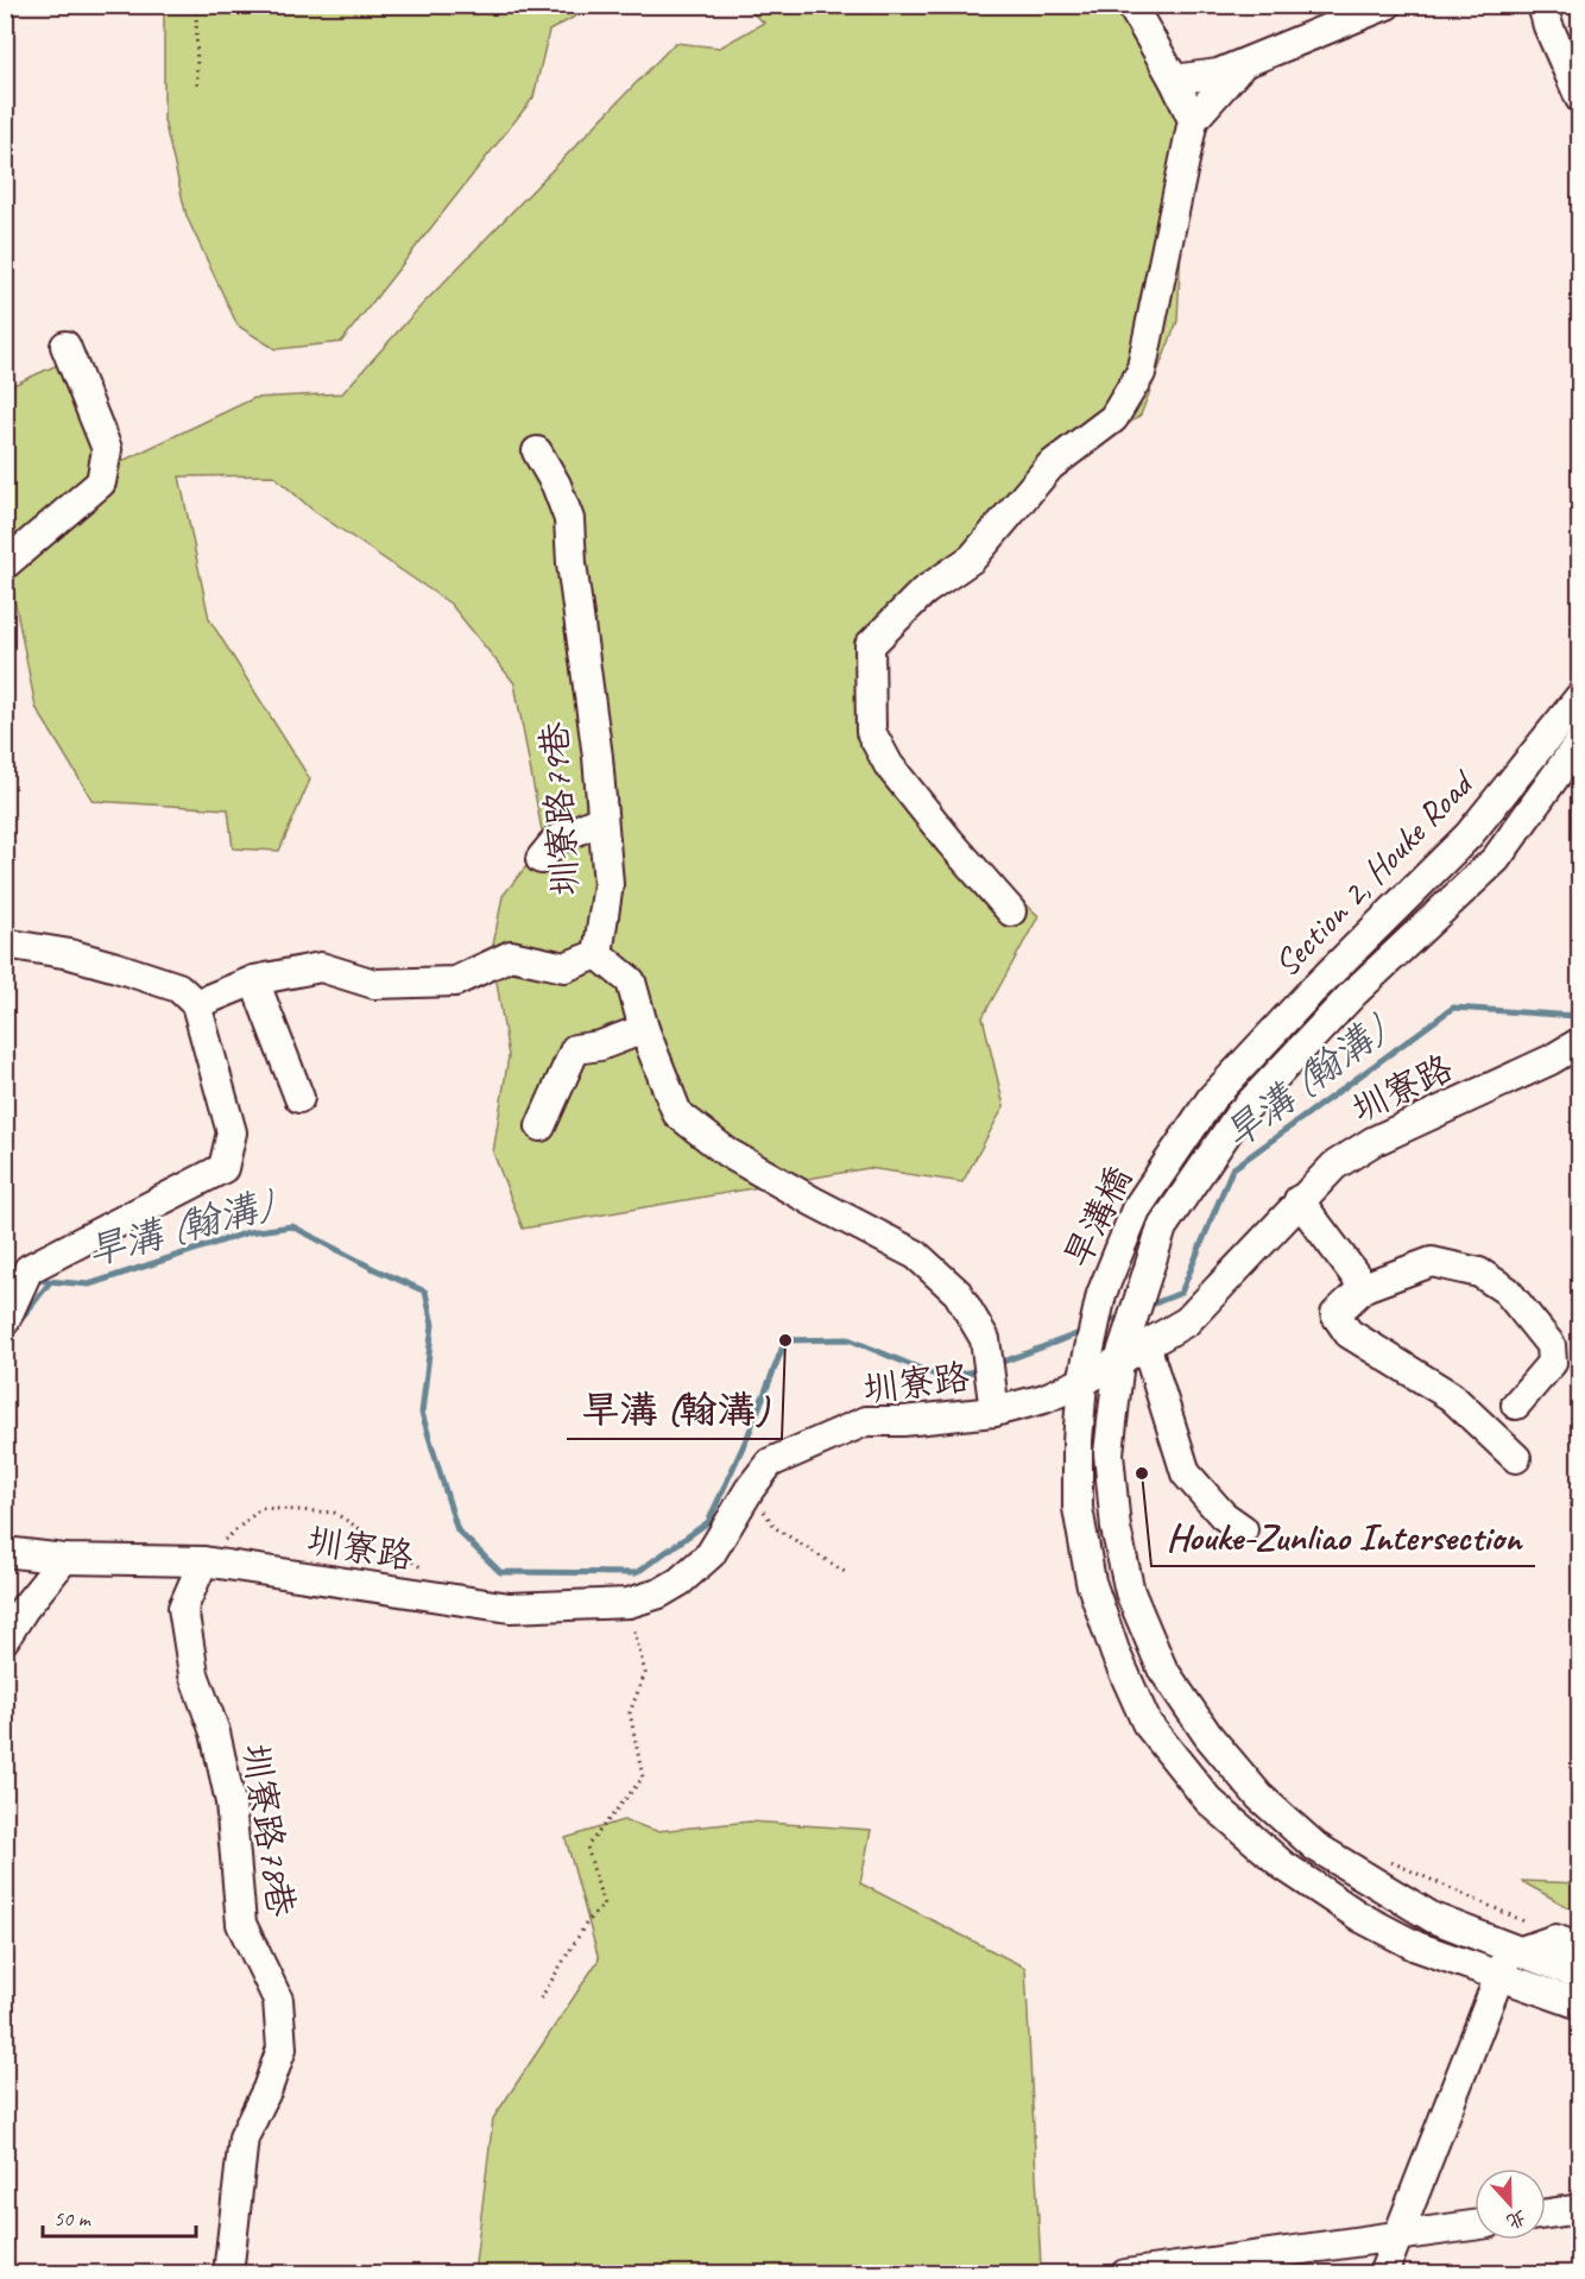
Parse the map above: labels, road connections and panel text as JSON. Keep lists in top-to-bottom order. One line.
{"streets":{"street":["圳寮路79巷","Section 2, Houke Road","圳寮路","旱溝橋","圳寮路78巷"]},"crossings":[["Section 2, Houke Road","旱溝橋"],["圳寮路","旱溝橋"],["圳寮路","圳寮路78巷"]],"water":["旱溝 (翰溝)"],"places":["旱溝 (翰溝)","Houke-Zunliao Intersection"],"scale_bar":"50 m","north":"bottom"}
